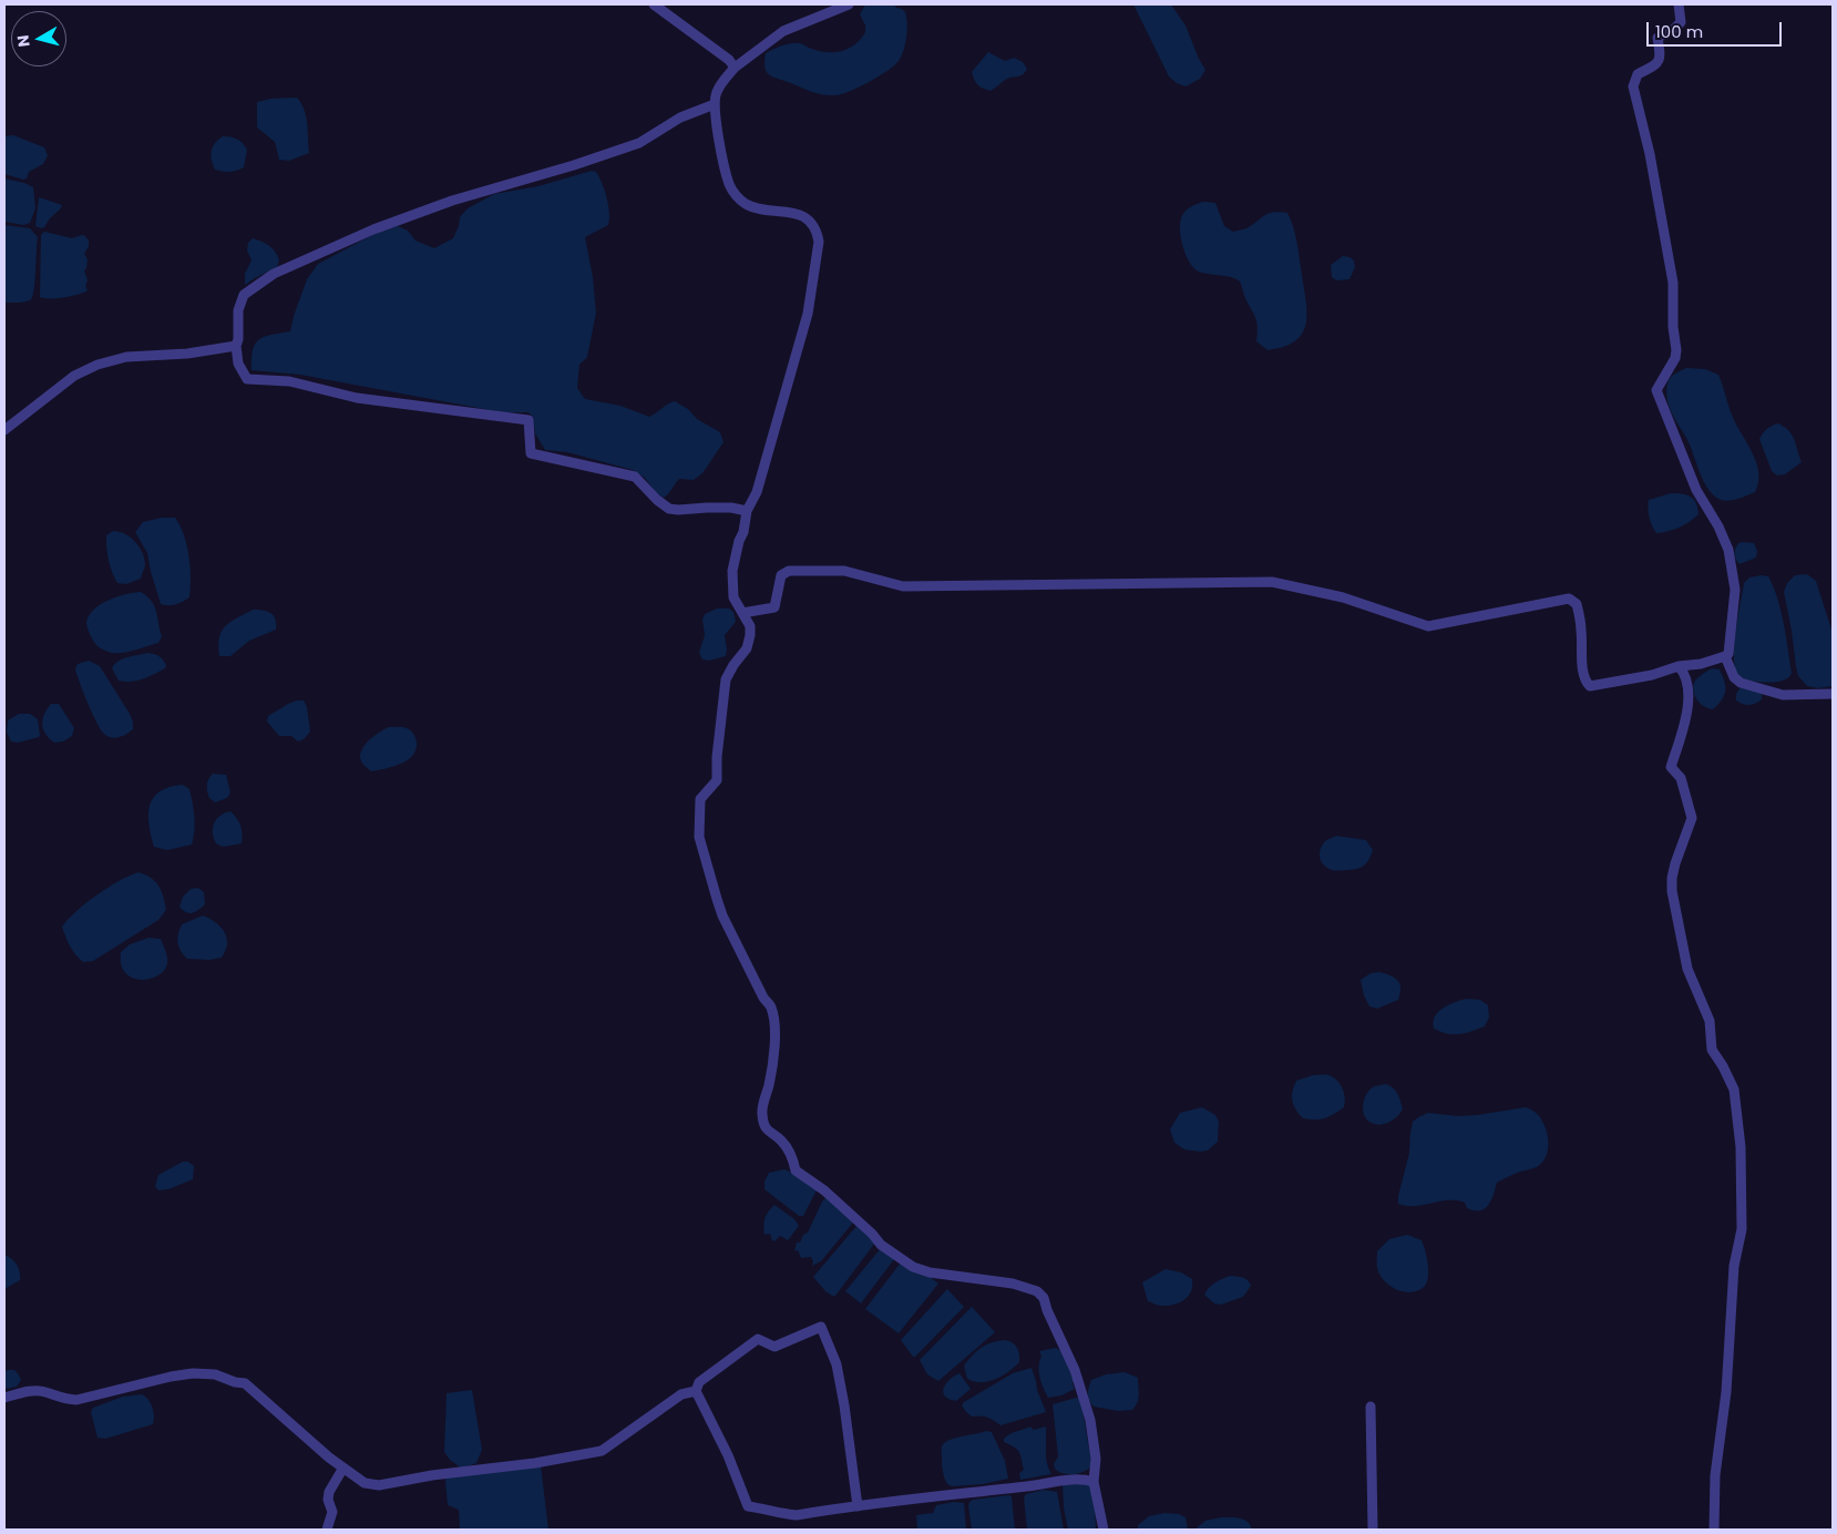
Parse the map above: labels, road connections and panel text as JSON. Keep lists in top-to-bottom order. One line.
{"scale_bar":"100 m","north":"left"}
